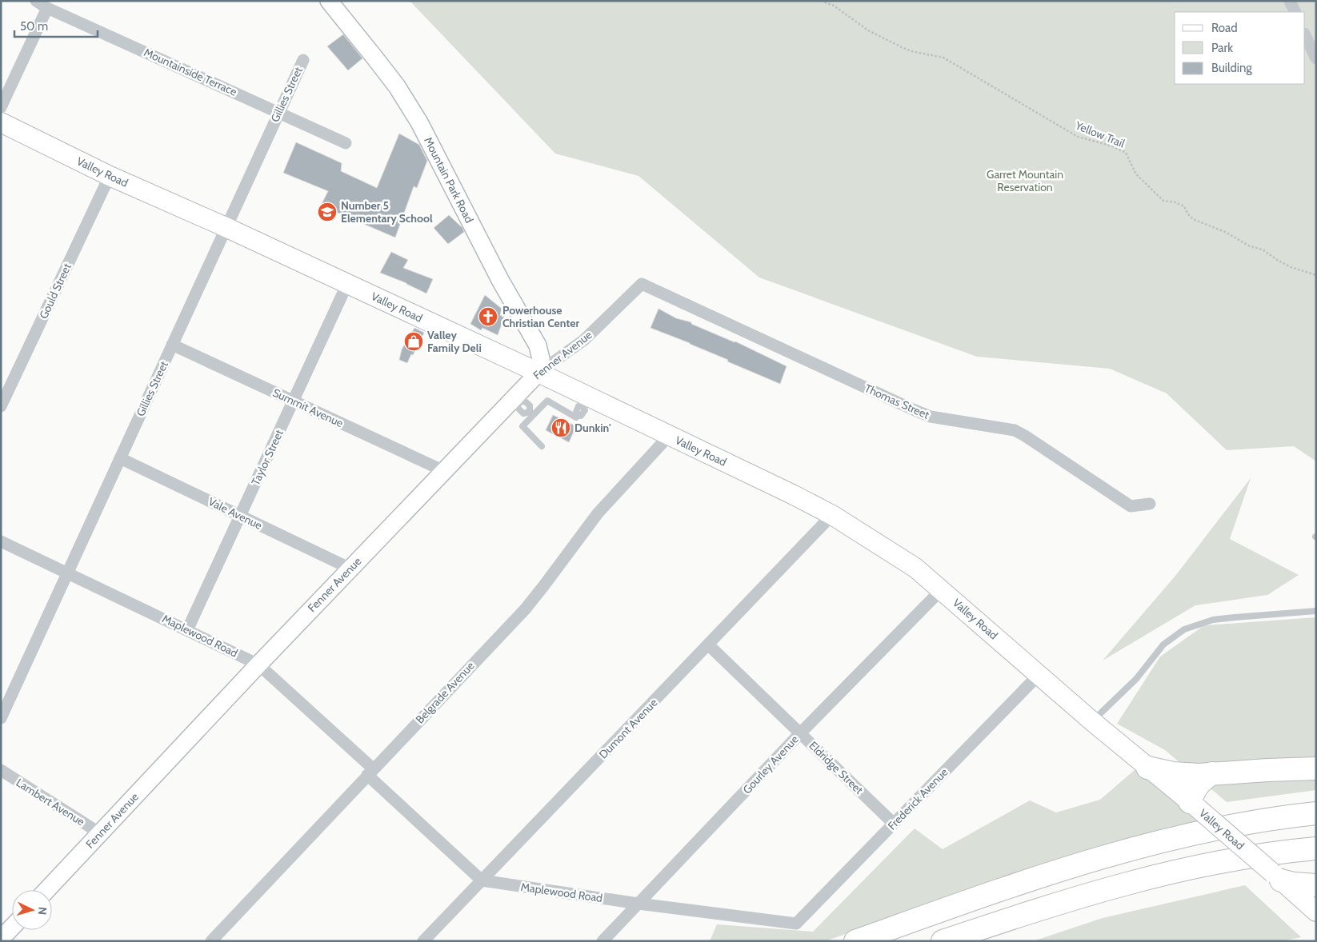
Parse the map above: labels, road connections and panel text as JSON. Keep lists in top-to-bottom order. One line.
{"streets":{"main road":["Valley Road"],"street":["Mountainside Terrace","Gillies Street","Mountain Park Road","Gould Street","Fenner Avenue","Thomas Street","Summit Avenue","Taylor Street","Vale Avenue","Maplewood Road","Belgrade Avenue","Dumont Avenue","Gourley Avenue","Eldridge Street","Frederick Avenue","Lambert Avenue"],"path":["Yellow Trail"]},"crossings":[["Mountainside Terrace","Gillies Street"],["Gillies Street","Valley Road"],["Gillies Street","Summit Avenue"],["Gillies Street","Vale Avenue"],["Gillies Street","Maplewood Road"],["Valley Road","Mountain Park Road"],["Valley Road","Gould Street"],["Valley Road","Fenner Avenue"],["Valley Road","Taylor Street"],["Valley Road","Belgrade Avenue"],["Valley Road","Dumont Avenue"],["Valley Road","Gourley Avenue"],["Valley Road","Frederick Avenue"],["Mountain Park Road","Fenner Avenue"],["Fenner Avenue","Thomas Street"],["Fenner Avenue","Summit Avenue"],["Fenner Avenue","Vale Avenue"],["Fenner Avenue","Maplewood Road"],["Fenner Avenue","Lambert Avenue"],["Summit Avenue","Taylor Street"],["Taylor Street","Vale Avenue"],["Taylor Street","Maplewood Road"],["Maplewood Road","Belgrade Avenue"],["Maplewood Road","Dumont Avenue"],["Maplewood Road","Gourley Avenue"],["Maplewood Road","Frederick Avenue"],["Dumont Avenue","Eldridge Street"],["Gourley Avenue","Eldridge Street"],["Eldridge Street","Frederick Avenue"]],"parks":["Garret Mountain Reservation"],"places":{"school or university":["Number 5 Elementary School"],"church":["Powerhouse Christian Center"],"shop":["Valley Family Deli"],"restaurant":["Dunkin'"]},"legend":["Road","Park","Building"],"scale_bar":"50 m","north":"right"}
